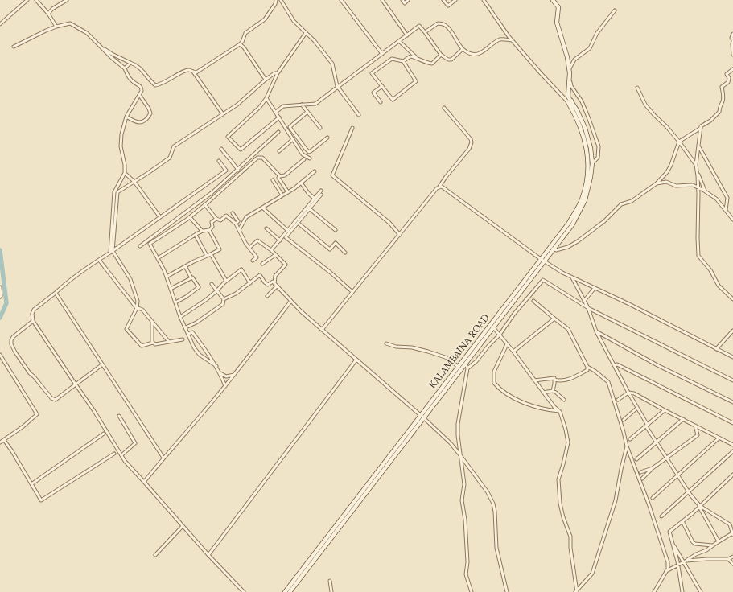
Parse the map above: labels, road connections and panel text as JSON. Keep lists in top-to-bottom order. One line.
{"streets":{"main road":["KALAMBAINA ROAD"]}}
